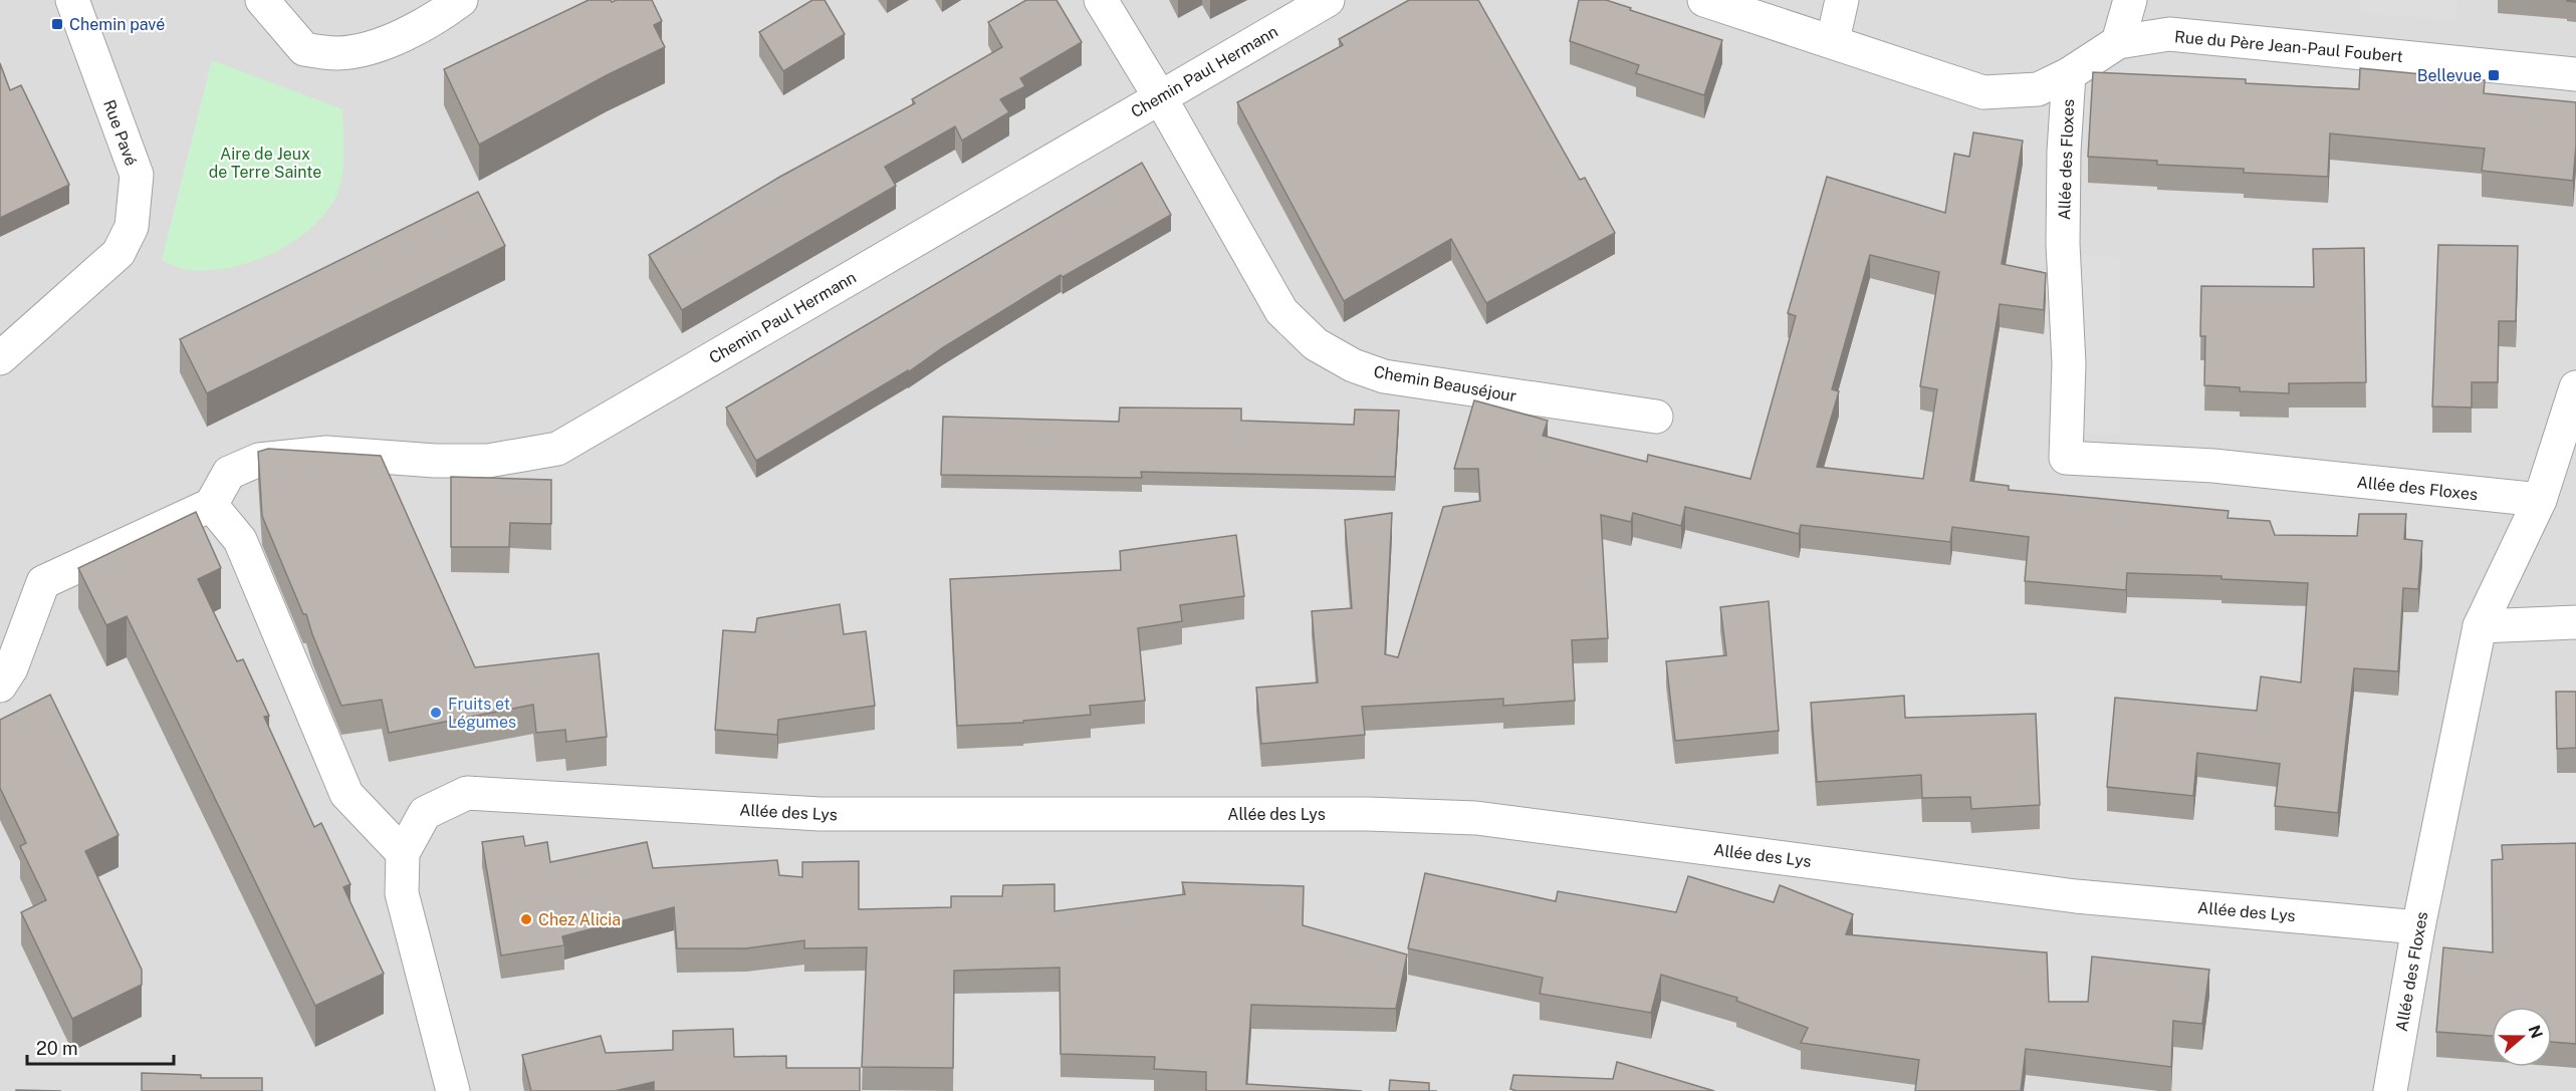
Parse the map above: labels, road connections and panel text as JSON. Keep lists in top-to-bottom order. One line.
{"streets":{"street":["Rue du Père Jean-Paul Foubert","Chemin Paul Hermann","Rue Pavé","Allée des Floxes","Chemin Beauséjour","Allée des Lys"]},"crossings":[["Rue du Père Jean-Paul Foubert","Allée des Floxes"],["Chemin Paul Hermann","Chemin Beauséjour"],["Allée des Floxes","Allée des Lys"]],"parks":["Aire de Jeux de Terre Sainte"],"places":{"transit":["Chemin pavé","Bellevue"],"other":["Fruits et Légumes","Chez Alicia"]},"scale_bar":"20 m","north":"right"}
